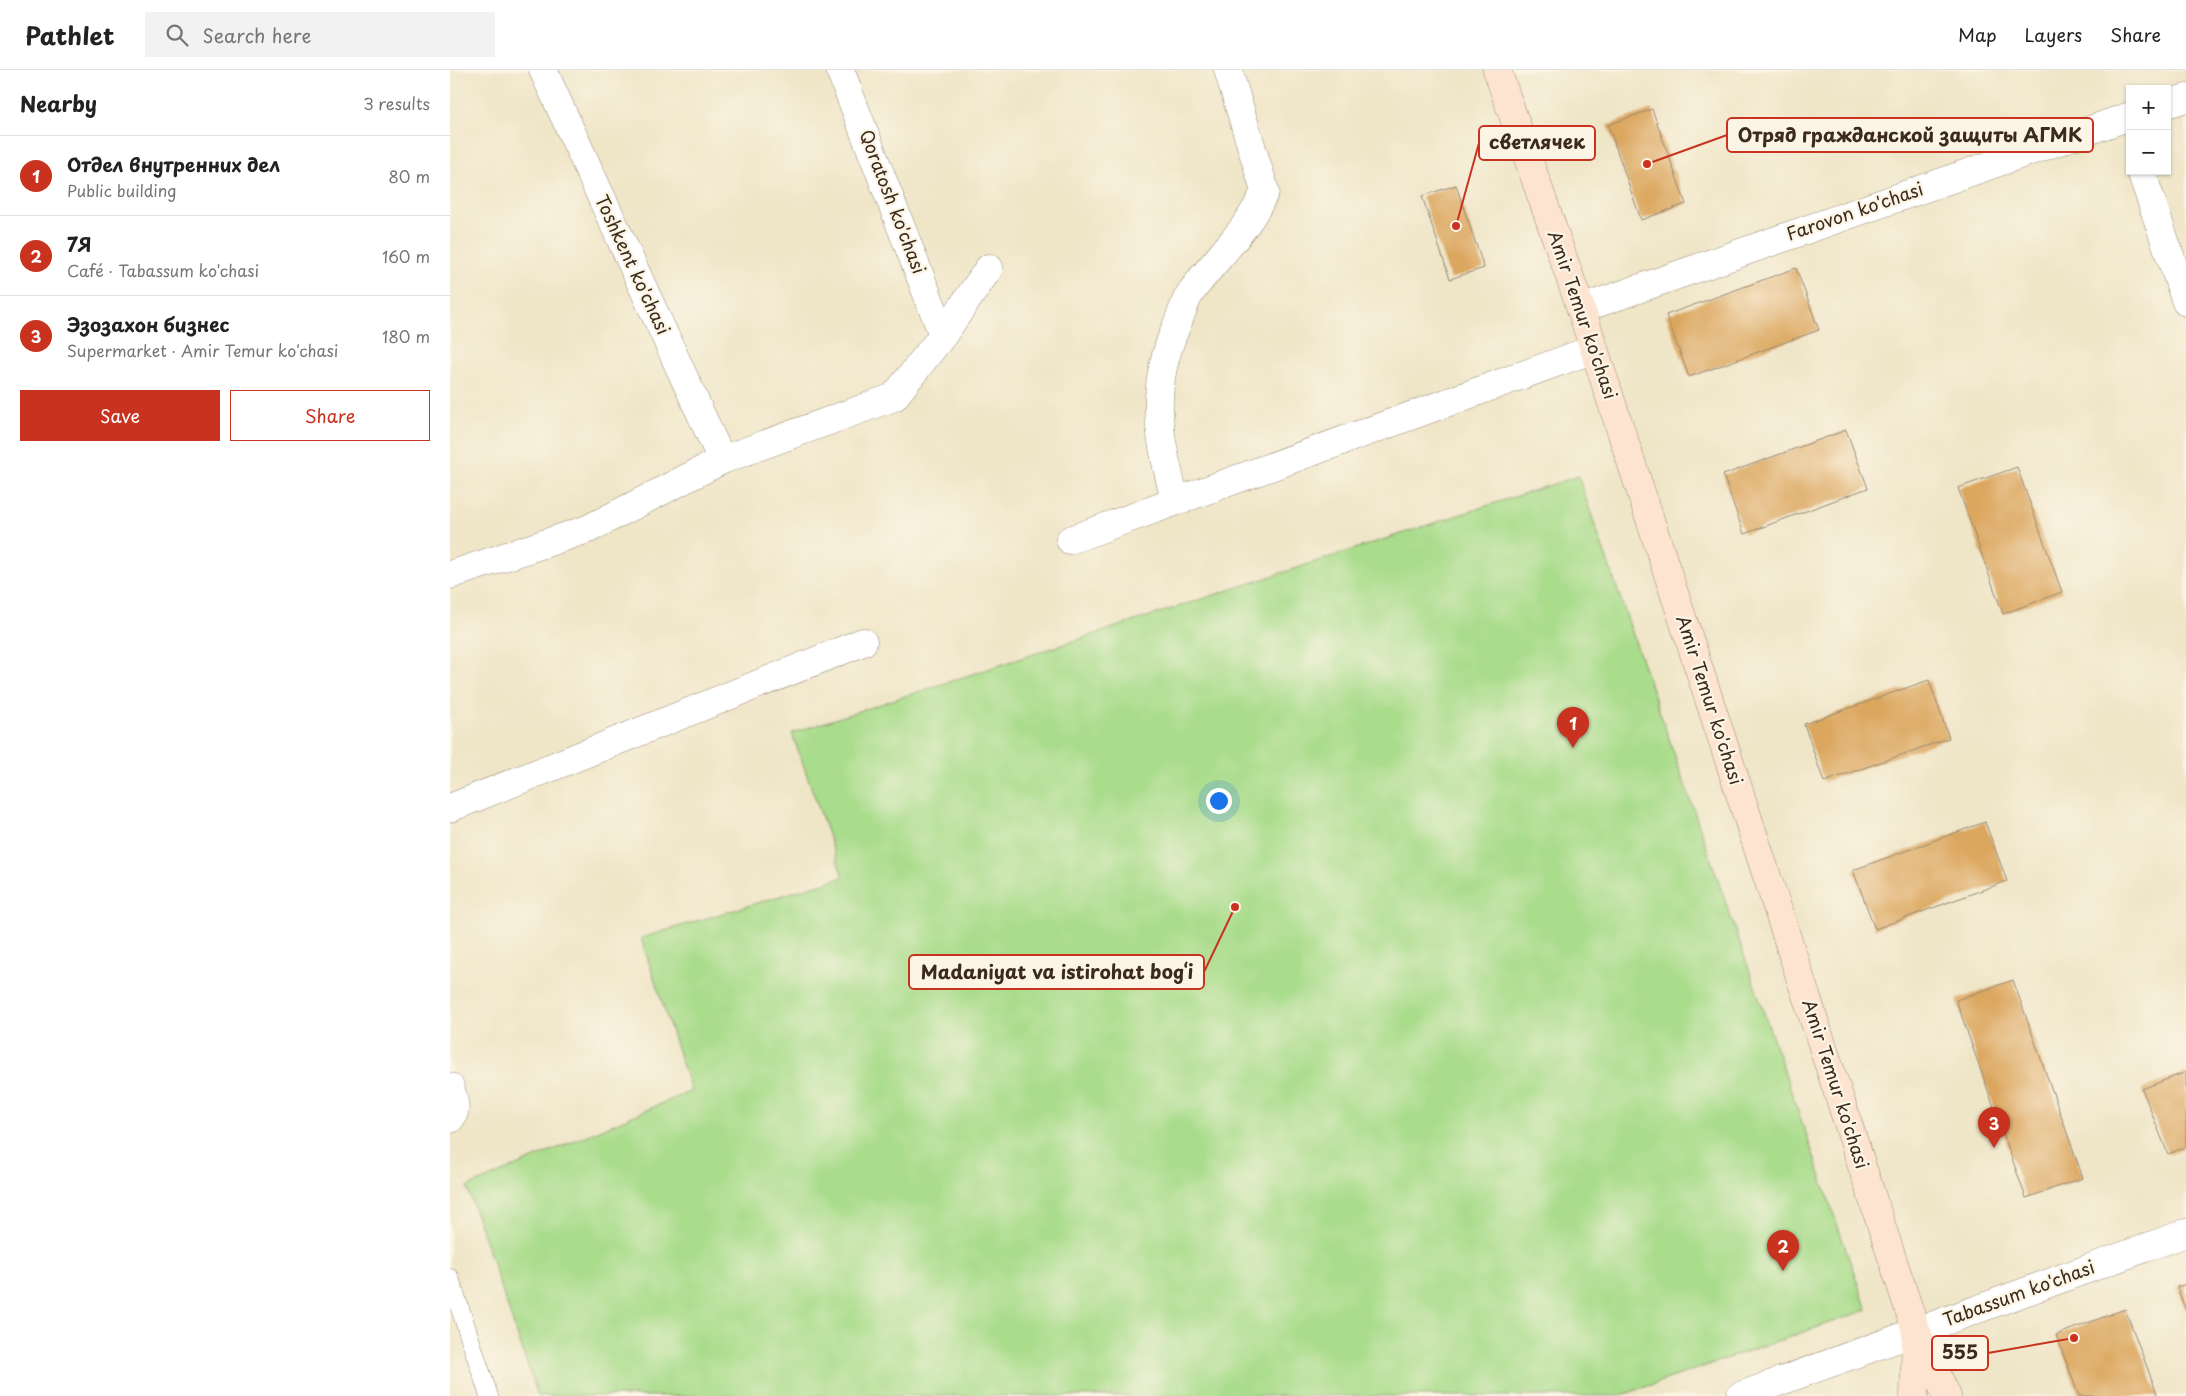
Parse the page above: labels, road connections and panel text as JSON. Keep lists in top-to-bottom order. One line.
{"streets":{"main road":["Amir Temur ko'chasi"],"street":["Qoratosh ko'chasi","Farovon ko'chasi","Toshkent ko'chasi","Tabassum ko'chasi"]},"crossings":[["Farovon ko'chasi","Amir Temur ko'chasi"],["Amir Temur ko'chasi","Tabassum ko'chasi"]],"places":["Отряд гражданской защиты АГМК","светлячек","Madaniyat va istirohat bog‘i","555"],"page":{"header":"Pathlet","search":"Search here","nav":["Map","Layers","Share"],"heading":["Nearby","3 results"],"map_buttons":["+","−"],"list":[{"mark":"1","name":"Отдел внутренних дел","note":"Public building","value":"80 m"},{"mark":"2","name":"7Я","note":"Café · Tabassum ko'chasi","value":"160 m"},{"mark":"3","name":"Эзозахон бизнес","note":"Supermarket · Amir Temur ko'chasi","value":"180 m"}],"buttons":["Save","Share"],"pins":["1","3","2"]}}
